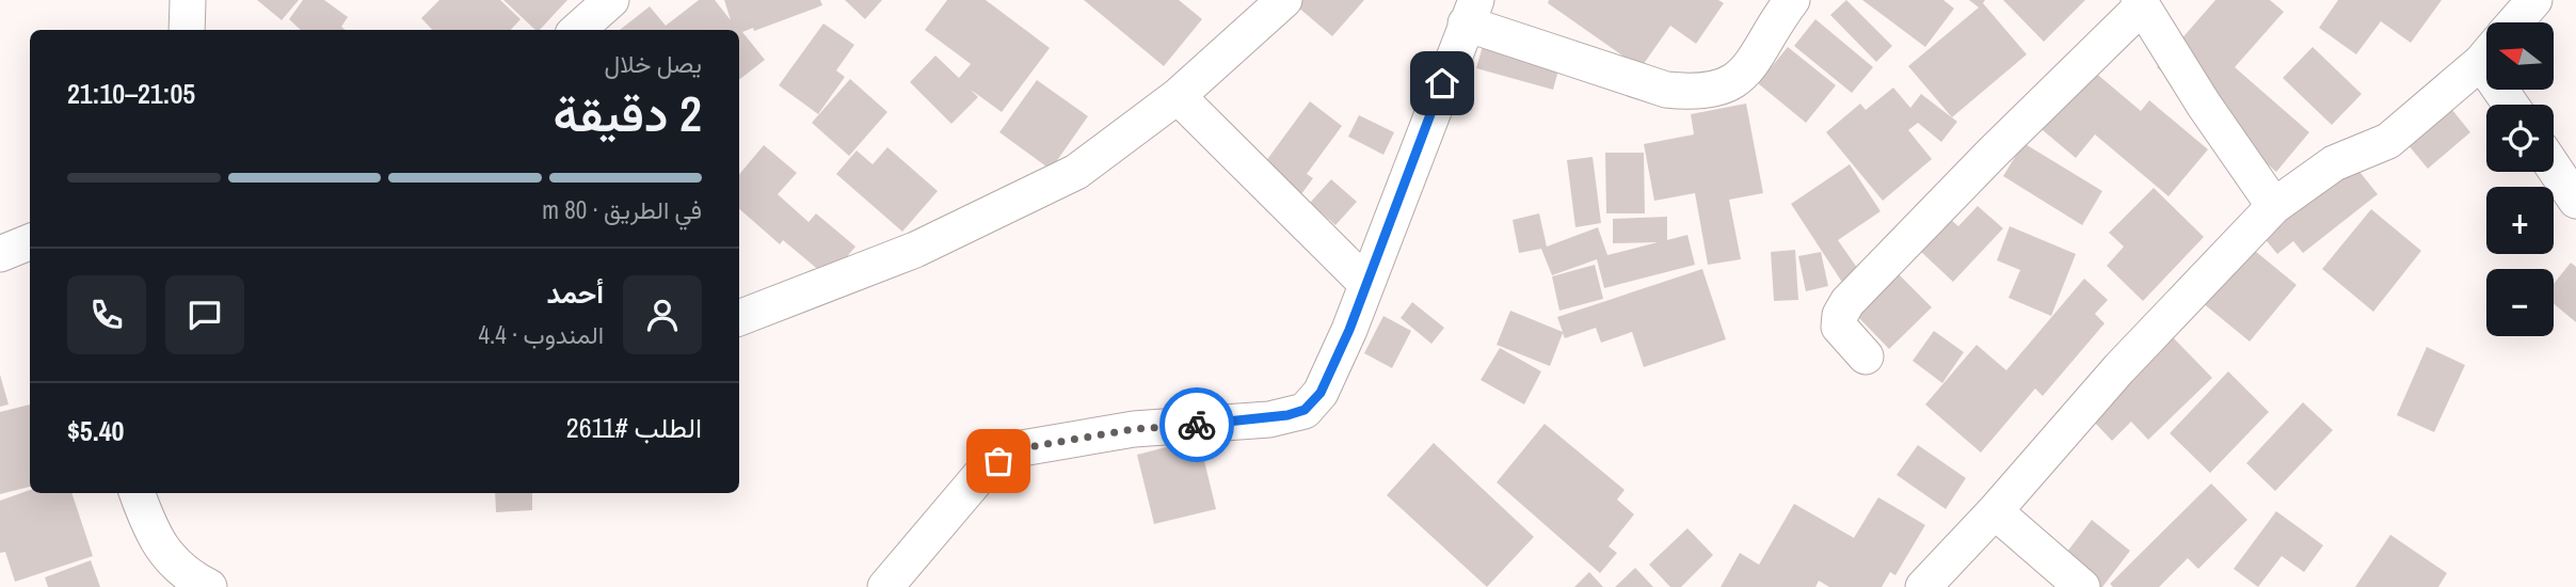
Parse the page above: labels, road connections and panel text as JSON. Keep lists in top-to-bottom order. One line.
{"north":"left","page":{"map_buttons":["+","−"],"heading":["2 دقيقة","يصل خلال","21:05–21:10"],"panel":["أحمد","المندوب · 4.4","الطلب #2611","$5.40"],"bar":"في الطريق · 80 m"}}
